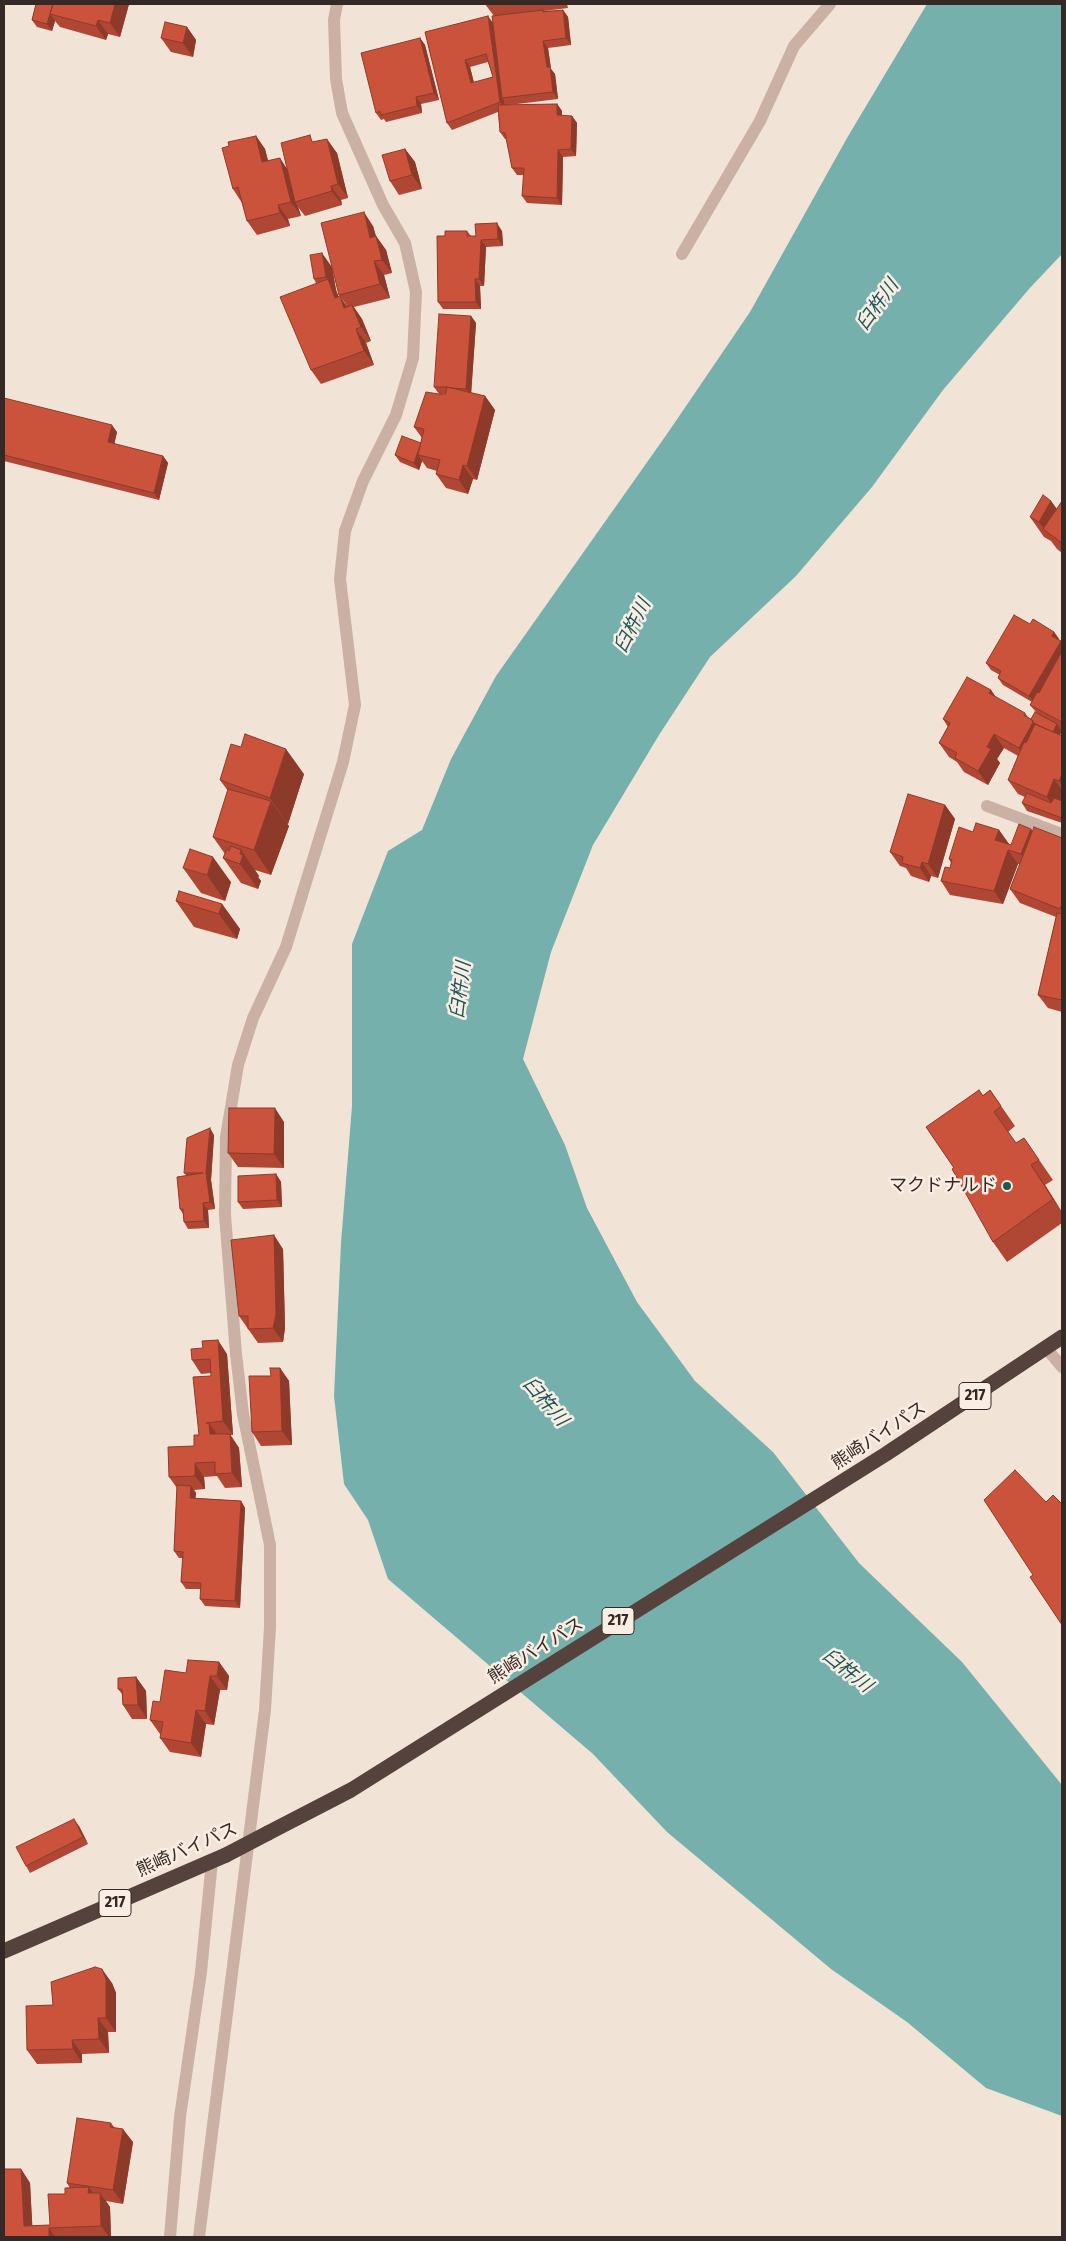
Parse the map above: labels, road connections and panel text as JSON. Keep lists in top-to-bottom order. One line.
{"streets":{"highway":["217","熊崎バイパス"]},"water":["臼杵川"],"places":["マクドナルド"]}
